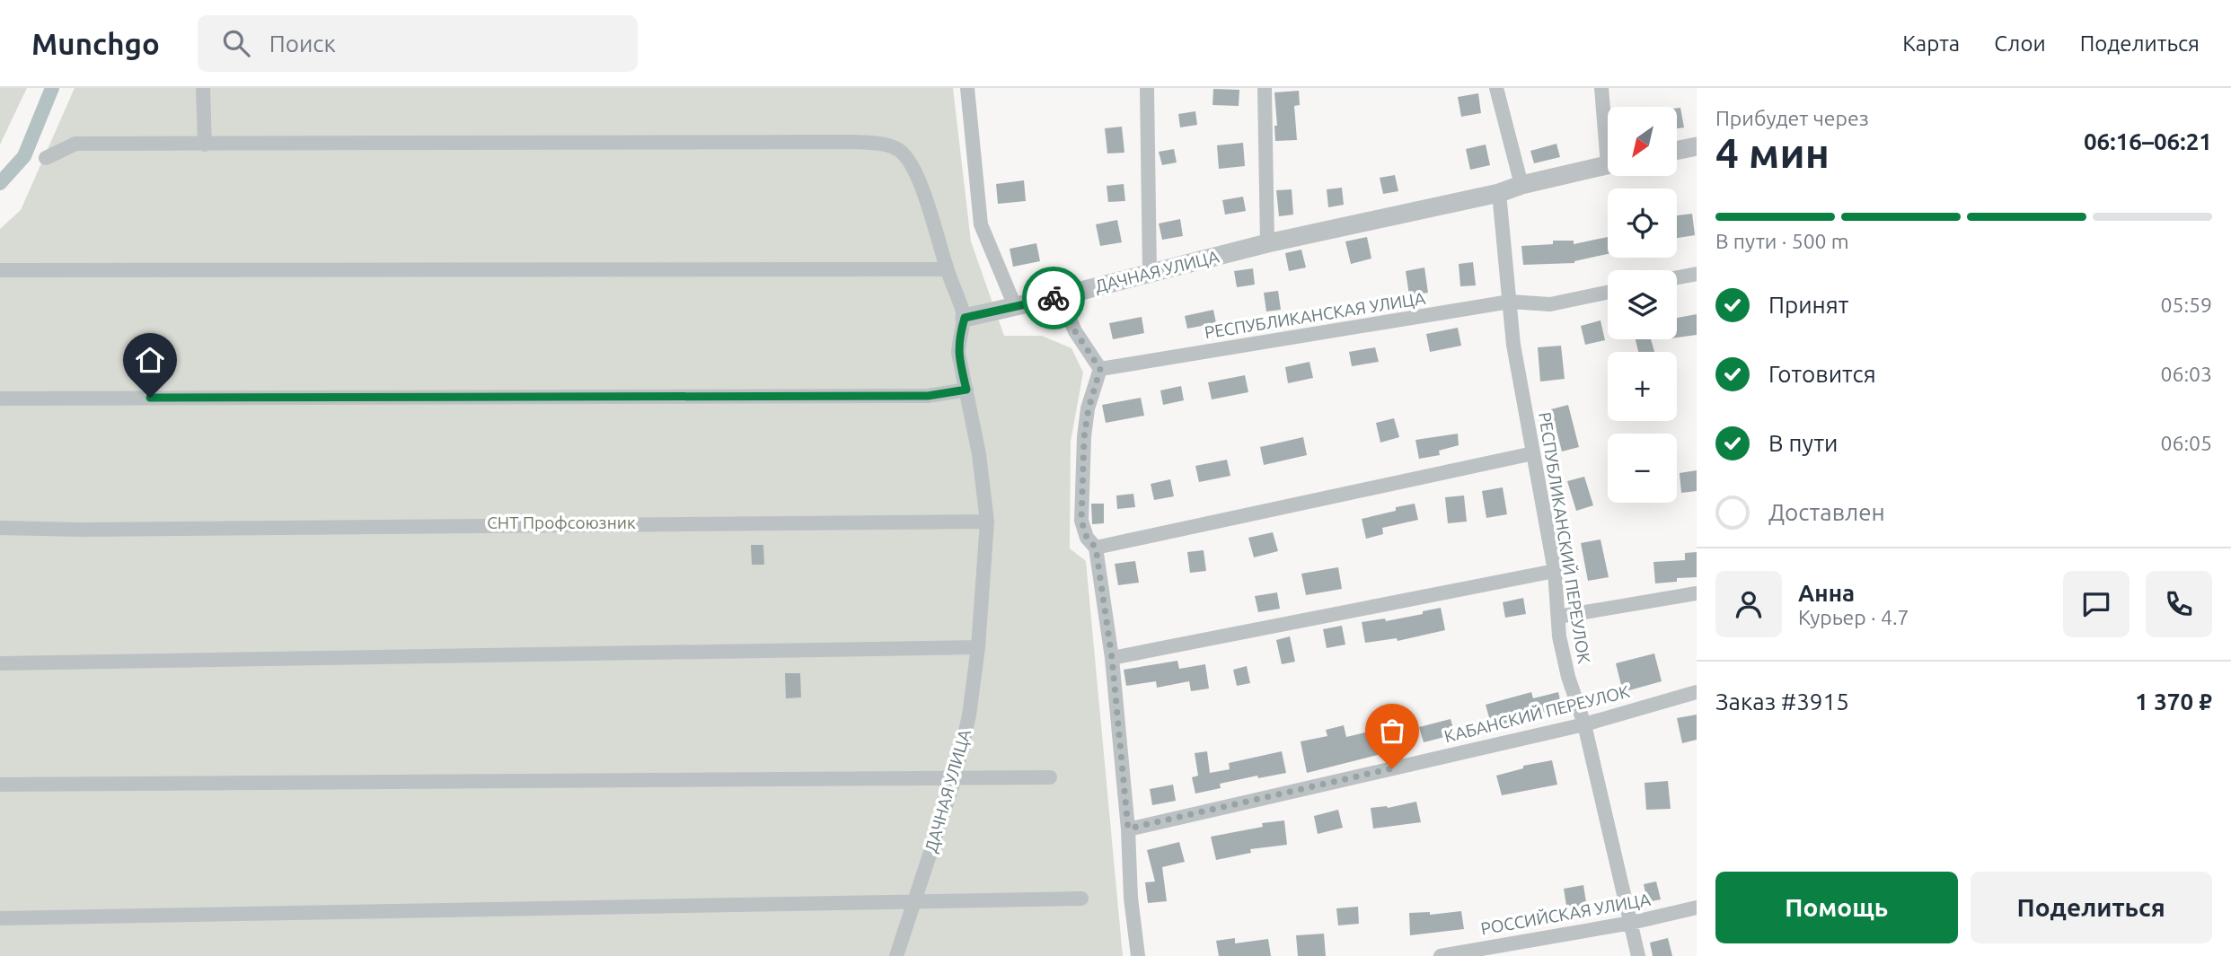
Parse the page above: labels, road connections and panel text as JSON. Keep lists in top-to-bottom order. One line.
{"streets":{"street":["ДАЧНАЯ УЛИЦА","РЕСПУБЛИКАНСКАЯ УЛИЦА","РЕСПУБЛИКАНСКИЙ ПЕРЕУЛОК","КАБАНСКИЙ ПЕРЕУЛОК","РОССИЙСКАЯ УЛИЦА"]},"crossings":[["ДАЧНАЯ УЛИЦА","РЕСПУБЛИКАНСКИЙ ПЕРЕУЛОК"],["РЕСПУБЛИКАНСКАЯ УЛИЦА","РЕСПУБЛИКАНСКИЙ ПЕРЕУЛОК"],["РЕСПУБЛИКАНСКИЙ ПЕРЕУЛОК","КАБАНСКИЙ ПЕРЕУЛОК"],["РЕСПУБЛИКАНСКИЙ ПЕРЕУЛОК","РОССИЙСКАЯ УЛИЦА"]],"parks":["СНТ Профсоюзник"],"north":"bottom left","page":{"header":"Munchgo","search":"Поиск","nav":["Карта","Слои","Поделиться"],"heading":["4 мин","Прибудет через","06:16–06:21"],"panel":["Анна","Курьер · 4.7","Заказ #3915","1 370 ₽"],"map_buttons":["+","−"],"bar":"В пути · 500 m","list":[["Принят","05:59"],["Готовится","06:03"],["В пути","06:05"],"Доставлен"],"buttons":["Помощь","Поделиться"]}}
